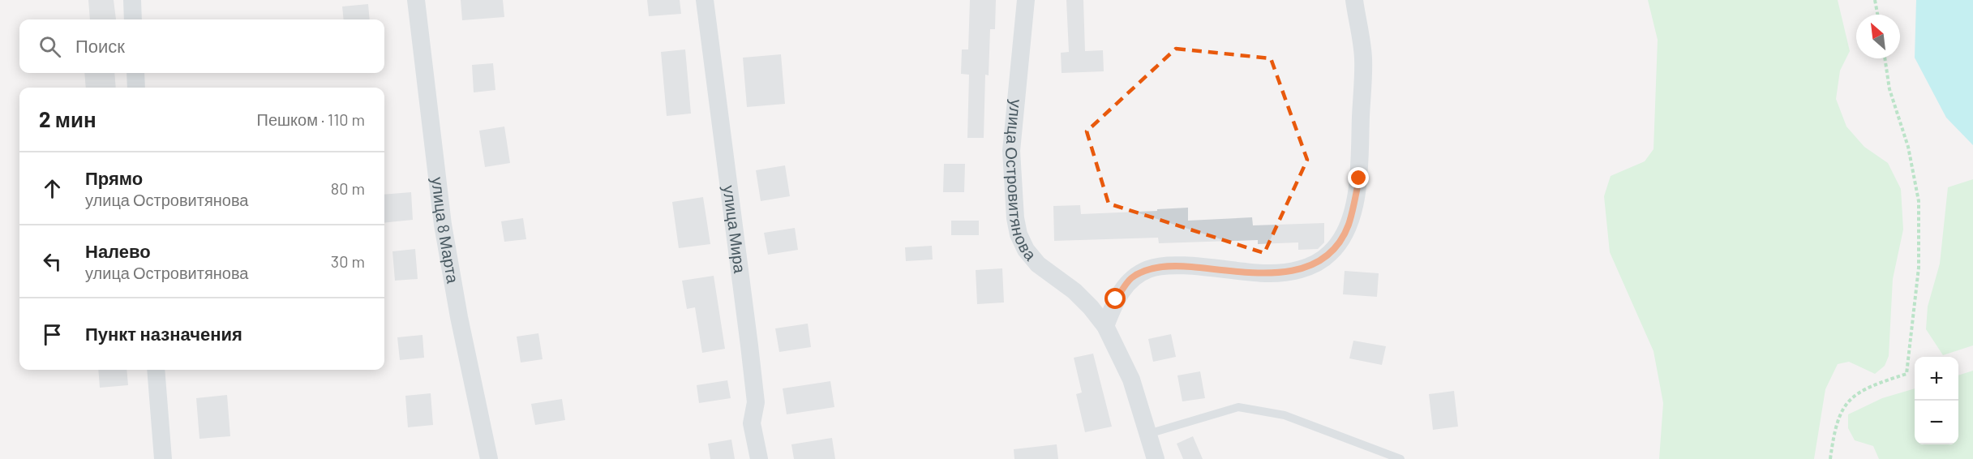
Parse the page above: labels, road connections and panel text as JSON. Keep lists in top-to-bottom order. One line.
{"streets":{"street":["улица Островитянова","улица Мира","улица 8 Марта"]},"north":"top left","page":{"search":"Поиск","heading":["2 мин","Пешком · 110 m"],"list":[["Прямо","улица Островитянова","80 m"],["Налево","улица Островитянова","30 m"],"Пункт назначения"],"map_buttons":["+","−"]}}
